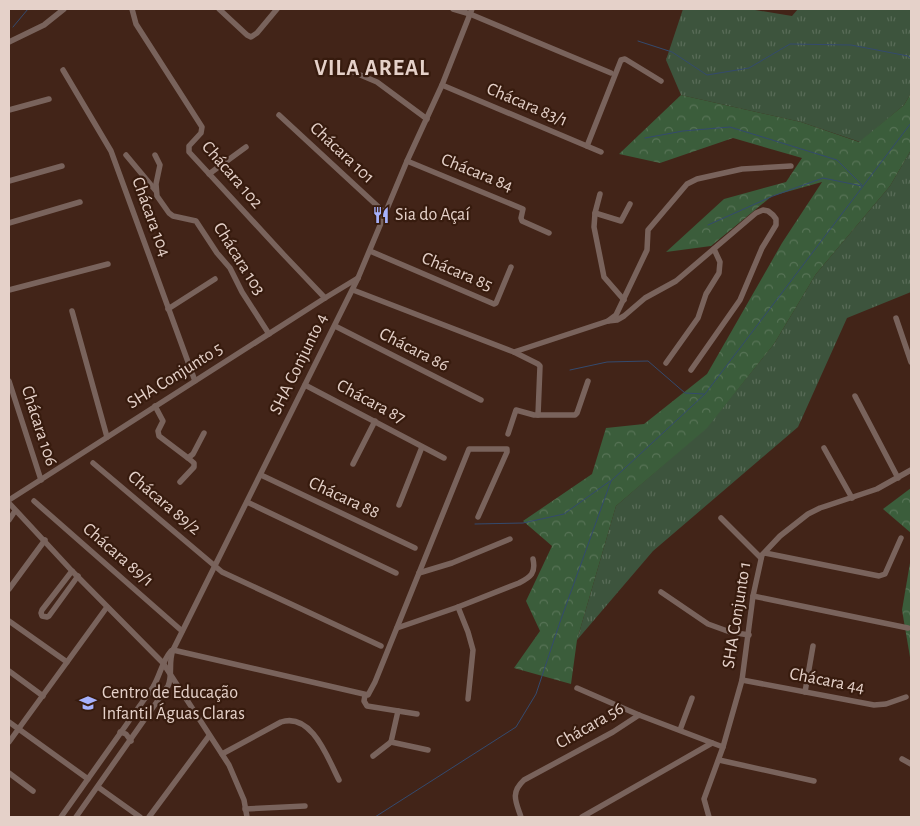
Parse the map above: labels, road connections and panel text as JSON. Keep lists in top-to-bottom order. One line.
{"streets":{"street":["Chácara 83/1","Chácara 101","Chácara 84","Chácara 102","Chácara 104","Chácara 103","Chácara 85","Chácara 86","SHA Conjunto 4","SHA Conjunto 5","Chácara 87","Chácara 106","Chácara 88","Chácara 89/2","Chácara 89/1","SHA Conjunto 1","Chácara 44","Chácara 56"]},"crossings":[["Chácara 83/1","SHA Conjunto 4"],["Chácara 101","SHA Conjunto 4"],["Chácara 84","SHA Conjunto 4"],["Chácara 102","SHA Conjunto 5"],["Chácara 104","SHA Conjunto 5"],["Chácara 103","SHA Conjunto 5"],["Chácara 85","SHA Conjunto 4"],["Chácara 86","SHA Conjunto 4"],["SHA Conjunto 4","SHA Conjunto 5"],["SHA Conjunto 4","Chácara 87"],["SHA Conjunto 4","Chácara 88"],["SHA Conjunto 4","Chácara 89/2"],["SHA Conjunto 4","Chácara 89/1"],["SHA Conjunto 5","Chácara 106"],["SHA Conjunto 1","Chácara 44"],["SHA Conjunto 1","Chácara 56"]],"districts":["VILA AREAL"],"places":{"restaurant":["Sia do Açaí"],"school or university":["Centro de Educação Infantil Águas Claras"]}}
